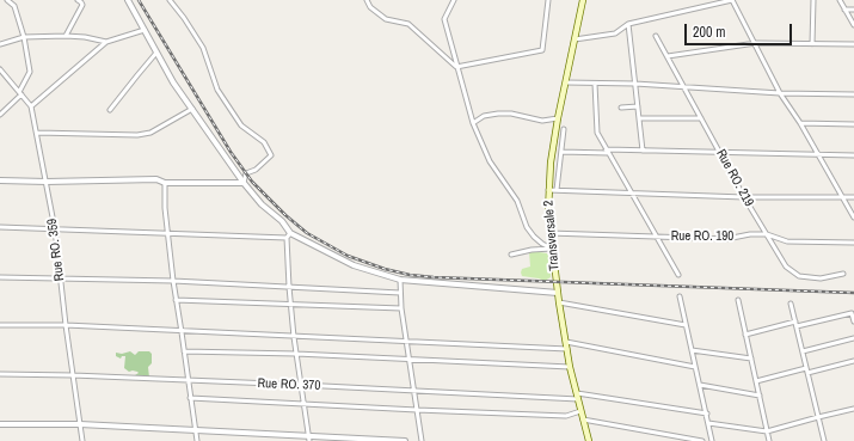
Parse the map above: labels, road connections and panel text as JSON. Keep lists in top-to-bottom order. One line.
{"streets":{"main road":["Transversale 2"],"street":["Rue RO. 219","Rue RO. 190","Rue RO. 359","Rue RO. 370"]},"crossings":[["Rue RO. 219","Rue RO. 190"],["Transversale 2","Rue RO. 190"],["Transversale 2","Rue RO. 370"],["Rue RO. 359","Rue RO. 370"]],"scale_bar":"200 m"}
